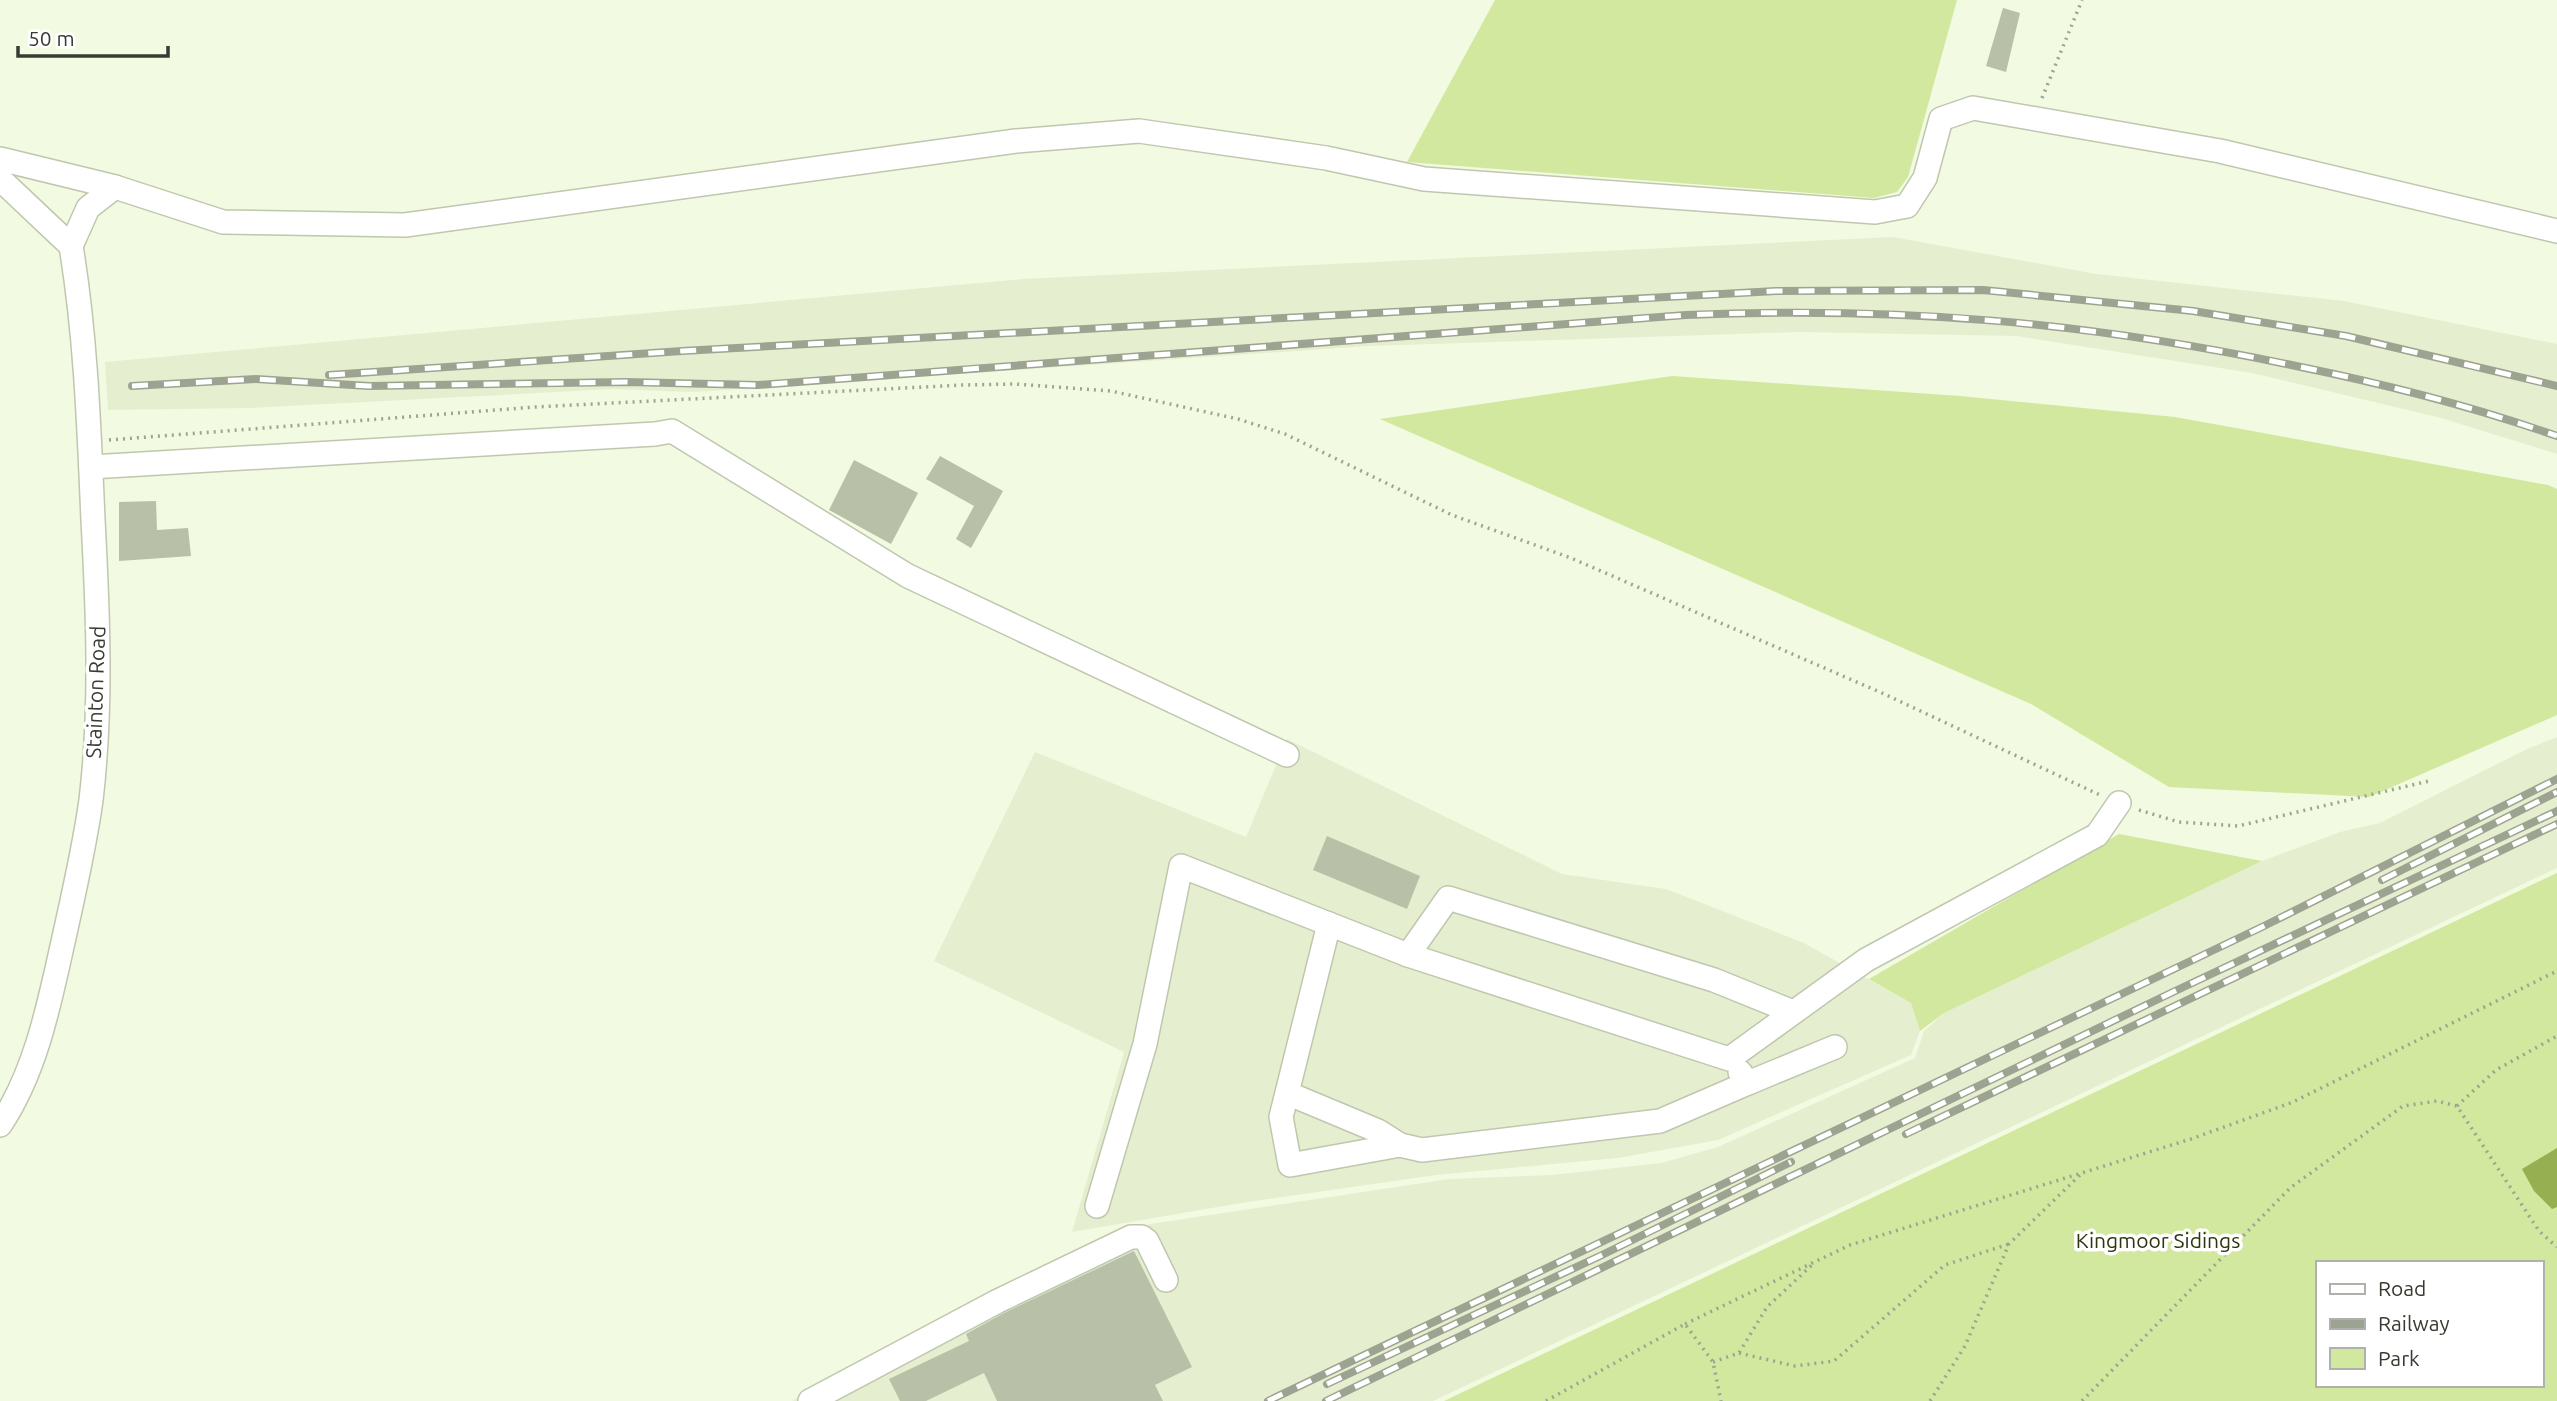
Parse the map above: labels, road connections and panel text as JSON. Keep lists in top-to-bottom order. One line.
{"streets":{"street":["Stainton Road"]},"parks":["Kingmoor Sidings"],"legend":["Road","Railway","Park"],"scale_bar":"50 m"}
